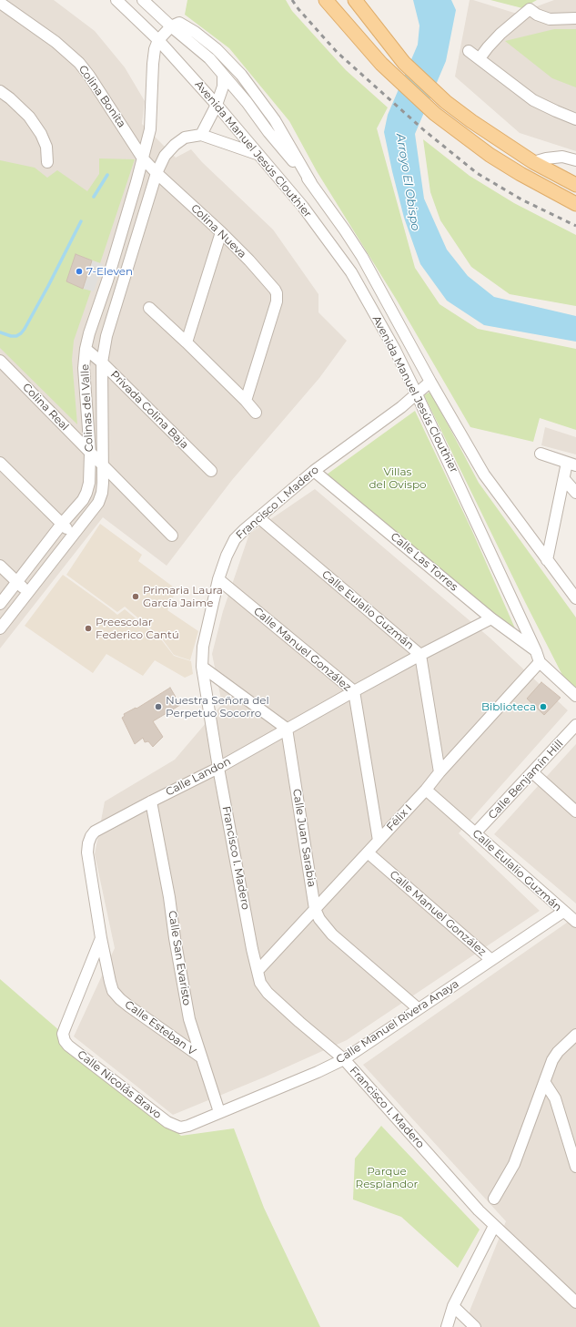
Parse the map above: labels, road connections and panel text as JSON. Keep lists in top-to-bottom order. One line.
{"streets":{"street":["Colina Bonita","Avenida Manuel Jesús Clouthier","Colina Nueva","Colina Real","Colinas del Valle","Privada Colina Baja","Francisco I. Madero","Calle Las Torres","Calle Eulalio Guzmán","Calle Manuel González","Calle Landon","Calle Benjamín Hill","Félix I","Calle Juan Sarabia","Calle San Evaristo","Calle Manuel Rivera Anaya","Calle Esteban V","Calle Nicolás Bravo"]},"crossings":[["Colina Bonita","Colina Nueva"],["Colina Bonita","Colinas del Valle"],["Avenida Manuel Jesús Clouthier","Colinas del Valle"],["Avenida Manuel Jesús Clouthier","Francisco I. Madero"],["Avenida Manuel Jesús Clouthier","Calle Las Torres"],["Avenida Manuel Jesús Clouthier","Félix I"],["Colina Nueva","Colinas del Valle"],["Colina Real","Colinas del Valle"],["Colinas del Valle","Privada Colina Baja"],["Francisco I. Madero","Calle Las Torres"],["Francisco I. Madero","Calle Eulalio Guzmán"],["Francisco I. Madero","Calle Manuel González"],["Francisco I. Madero","Calle Landon"],["Francisco I. Madero","Félix I"],["Francisco I. Madero","Calle Manuel Rivera Anaya"],["Calle Las Torres","Calle Landon"],["Calle Eulalio Guzmán","Calle Landon"],["Calle Eulalio Guzmán","Calle Benjamín Hill"],["Calle Eulalio Guzmán","Félix I"],["Calle Eulalio Guzmán","Calle Manuel Rivera Anaya"],["Calle Manuel González","Calle Landon"],["Calle Manuel González","Félix I"],["Calle Manuel González","Calle Manuel Rivera Anaya"],["Calle Landon","Calle Juan Sarabia"],["Calle Landon","Calle San Evaristo"],["Calle Landon","Calle Esteban V"],["Calle Landon","Calle Nicolás Bravo"],["Félix I","Calle Juan Sarabia"],["Calle Juan Sarabia","Calle Manuel Rivera Anaya"],["Calle San Evaristo","Calle Manuel Rivera Anaya"],["Calle San Evaristo","Calle Esteban V"],["Calle Manuel Rivera Anaya","Calle Nicolás Bravo"],["Calle Esteban V","Calle Nicolás Bravo"]],"water":["Arroyo El Obispo"],"parks":["Villas del Ovispo","Parque Resplandor"],"places":["7-Eleven","Primaria Laura García Jaime","Preescolar Federico Cantú","Nuestra Señora del Perpetuo Socorro","Biblioteca"]}
